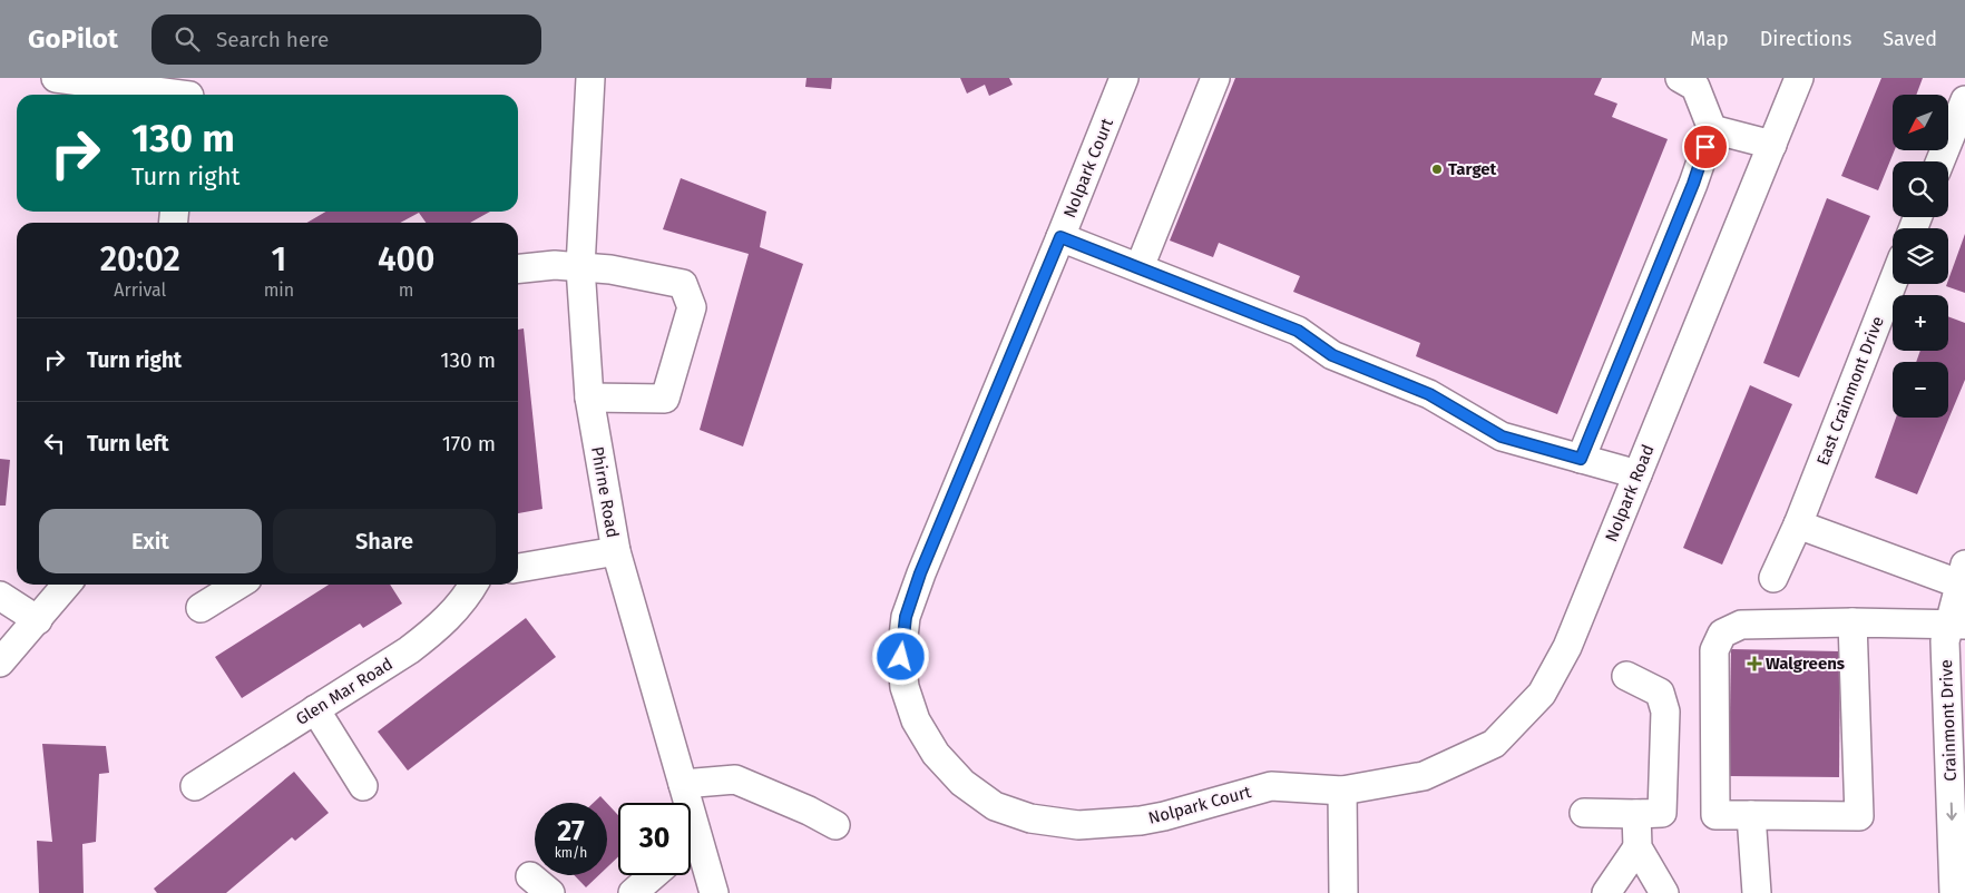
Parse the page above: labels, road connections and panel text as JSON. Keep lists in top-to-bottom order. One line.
{"streets":{"street":["Nolpark Court","East Crainmont Drive","Phirne Road","Nolpark Road","Glen Mar Road","Crainmont Drive"]},"crossings":[["Nolpark Court","Nolpark Road"]],"one_way":["Crainmont Drive"],"places":{"other":["Target"],"health":["Walgreens"]},"north":"bottom left","page":{"header":"GoPilot","search":"Search here","nav":["Map","Directions","Saved"],"map_buttons":["+","−"],"turn":["130 m","Turn right"],"eta":["20:02","Arrival","1","min","400","m"],"list":[{"name":"Turn right","value":"130 m"},{"name":"Turn left","value":"170 m"}],"buttons":["Exit","Share"],"speed":"27 km/h","limit":"30"}}
